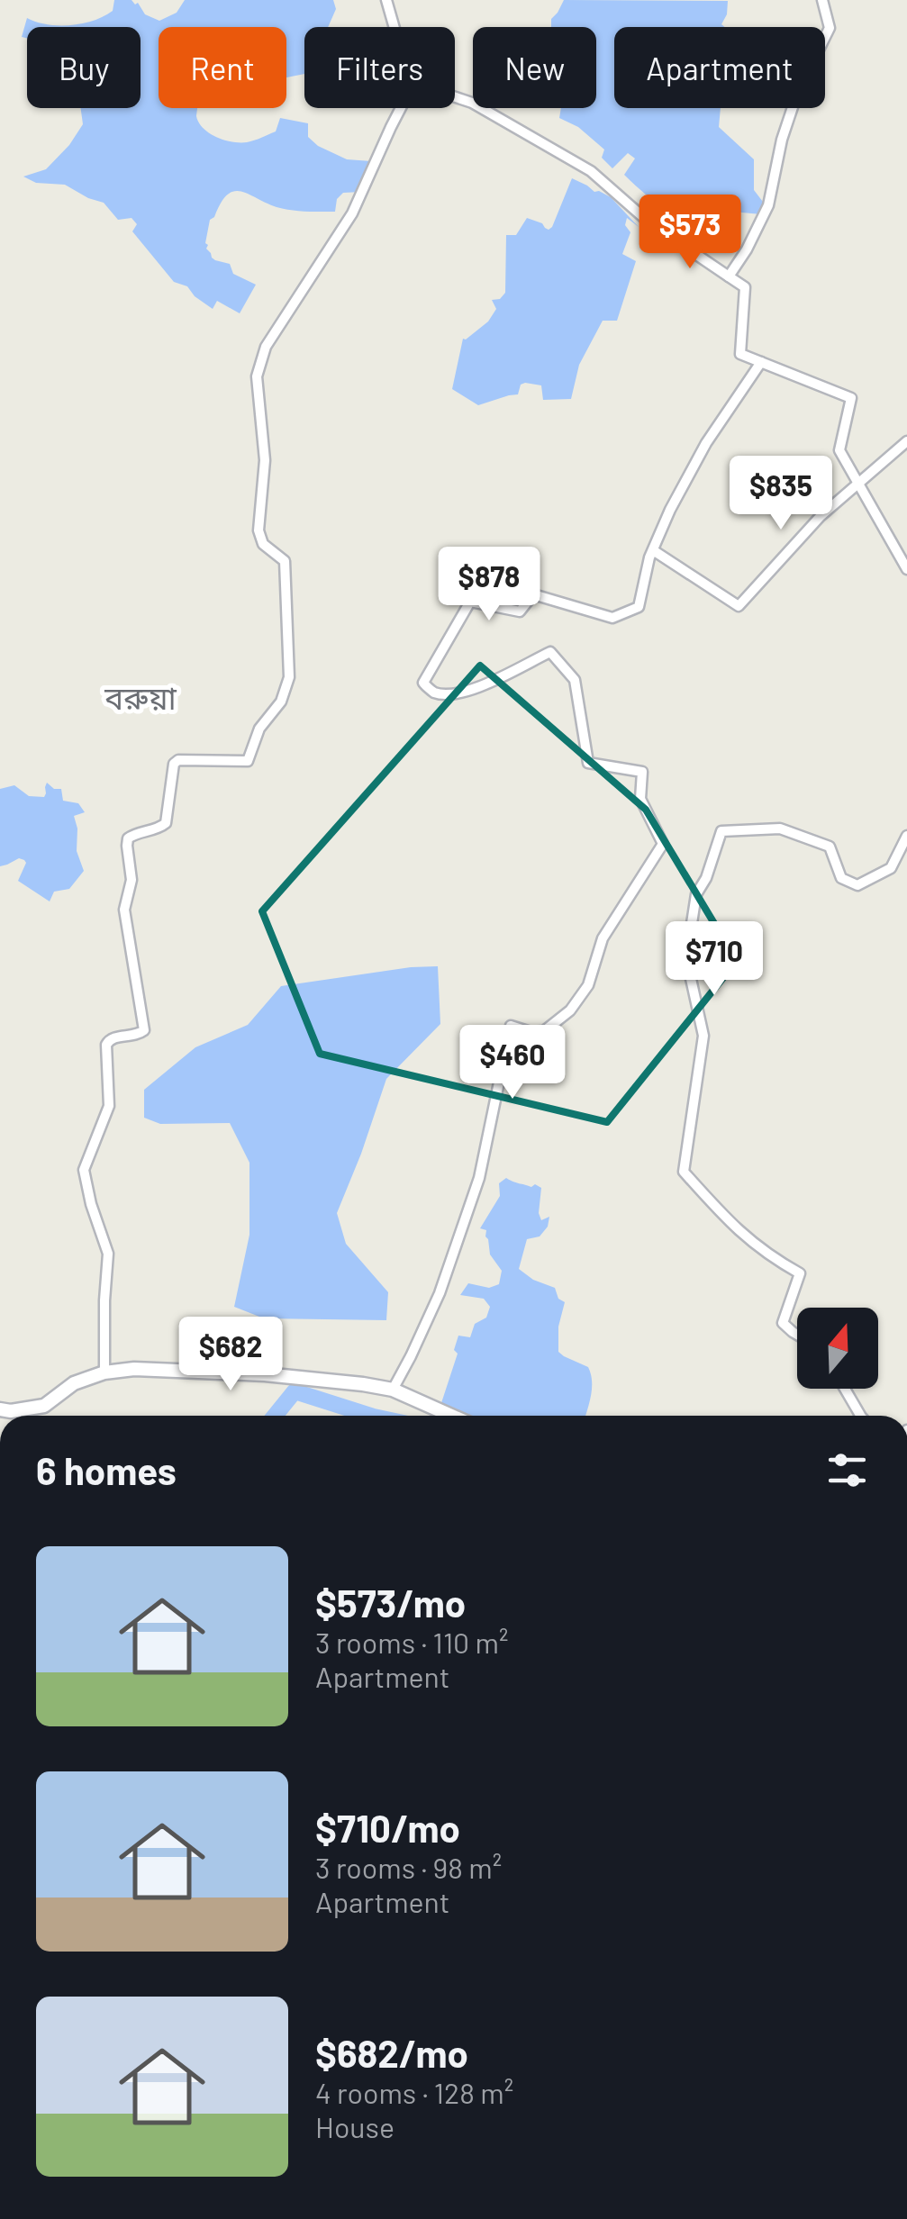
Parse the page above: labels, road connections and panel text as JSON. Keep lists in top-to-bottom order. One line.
{"districts":["বরুয়া"],"north":"top","page":{"chip":["Buy","Rent","Filters","New","Apartment"],"price":["$573","$835","$878","$710","$460","$682"],"heading":"6 homes","list":[{"name":"$573/mo","note":"3 rooms · 110 m² · Apartment"},{"name":"$710/mo","note":"3 rooms · 98 m² · Apartment"},{"name":"$682/mo","note":"4 rooms · 128 m² · House"}]}}
